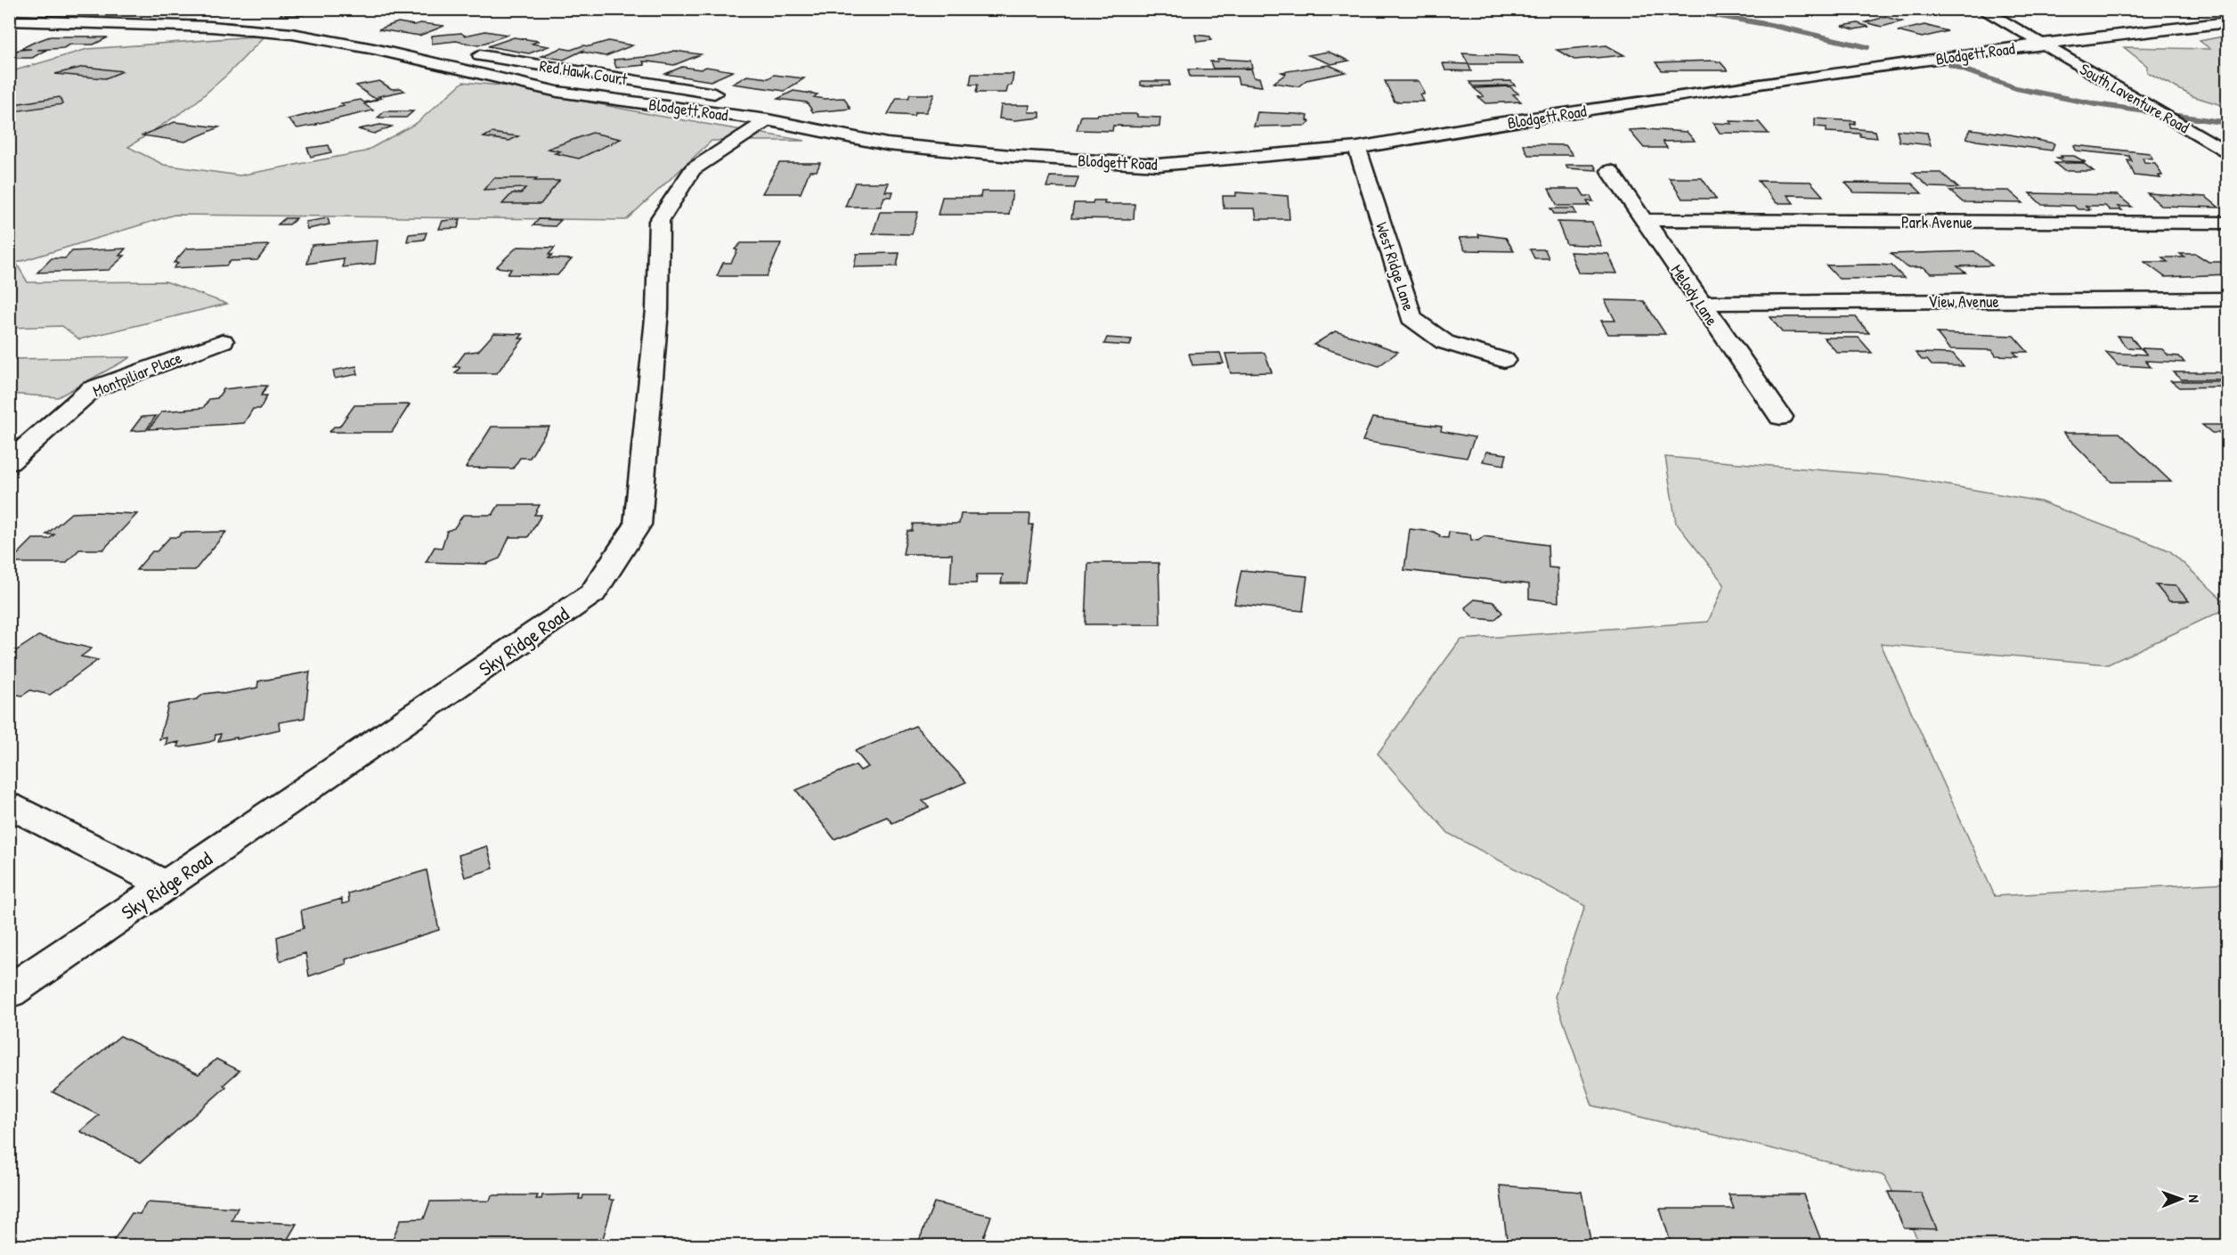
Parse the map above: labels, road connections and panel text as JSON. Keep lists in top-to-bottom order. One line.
{"streets":{"street":["Blodgett Road","Red Hawk Court","South Laventure Road","Park Avenue","West Ridge Lane","Melody Lane","View Avenue","Montpiliar Place","Sky Ridge Road"]},"crossings":[["Blodgett Road","South Laventure Road"],["Blodgett Road","West Ridge Lane"],["Blodgett Road","Sky Ridge Road"],["Park Avenue","Melody Lane"],["Melody Lane","View Avenue"]],"north":"right"}
